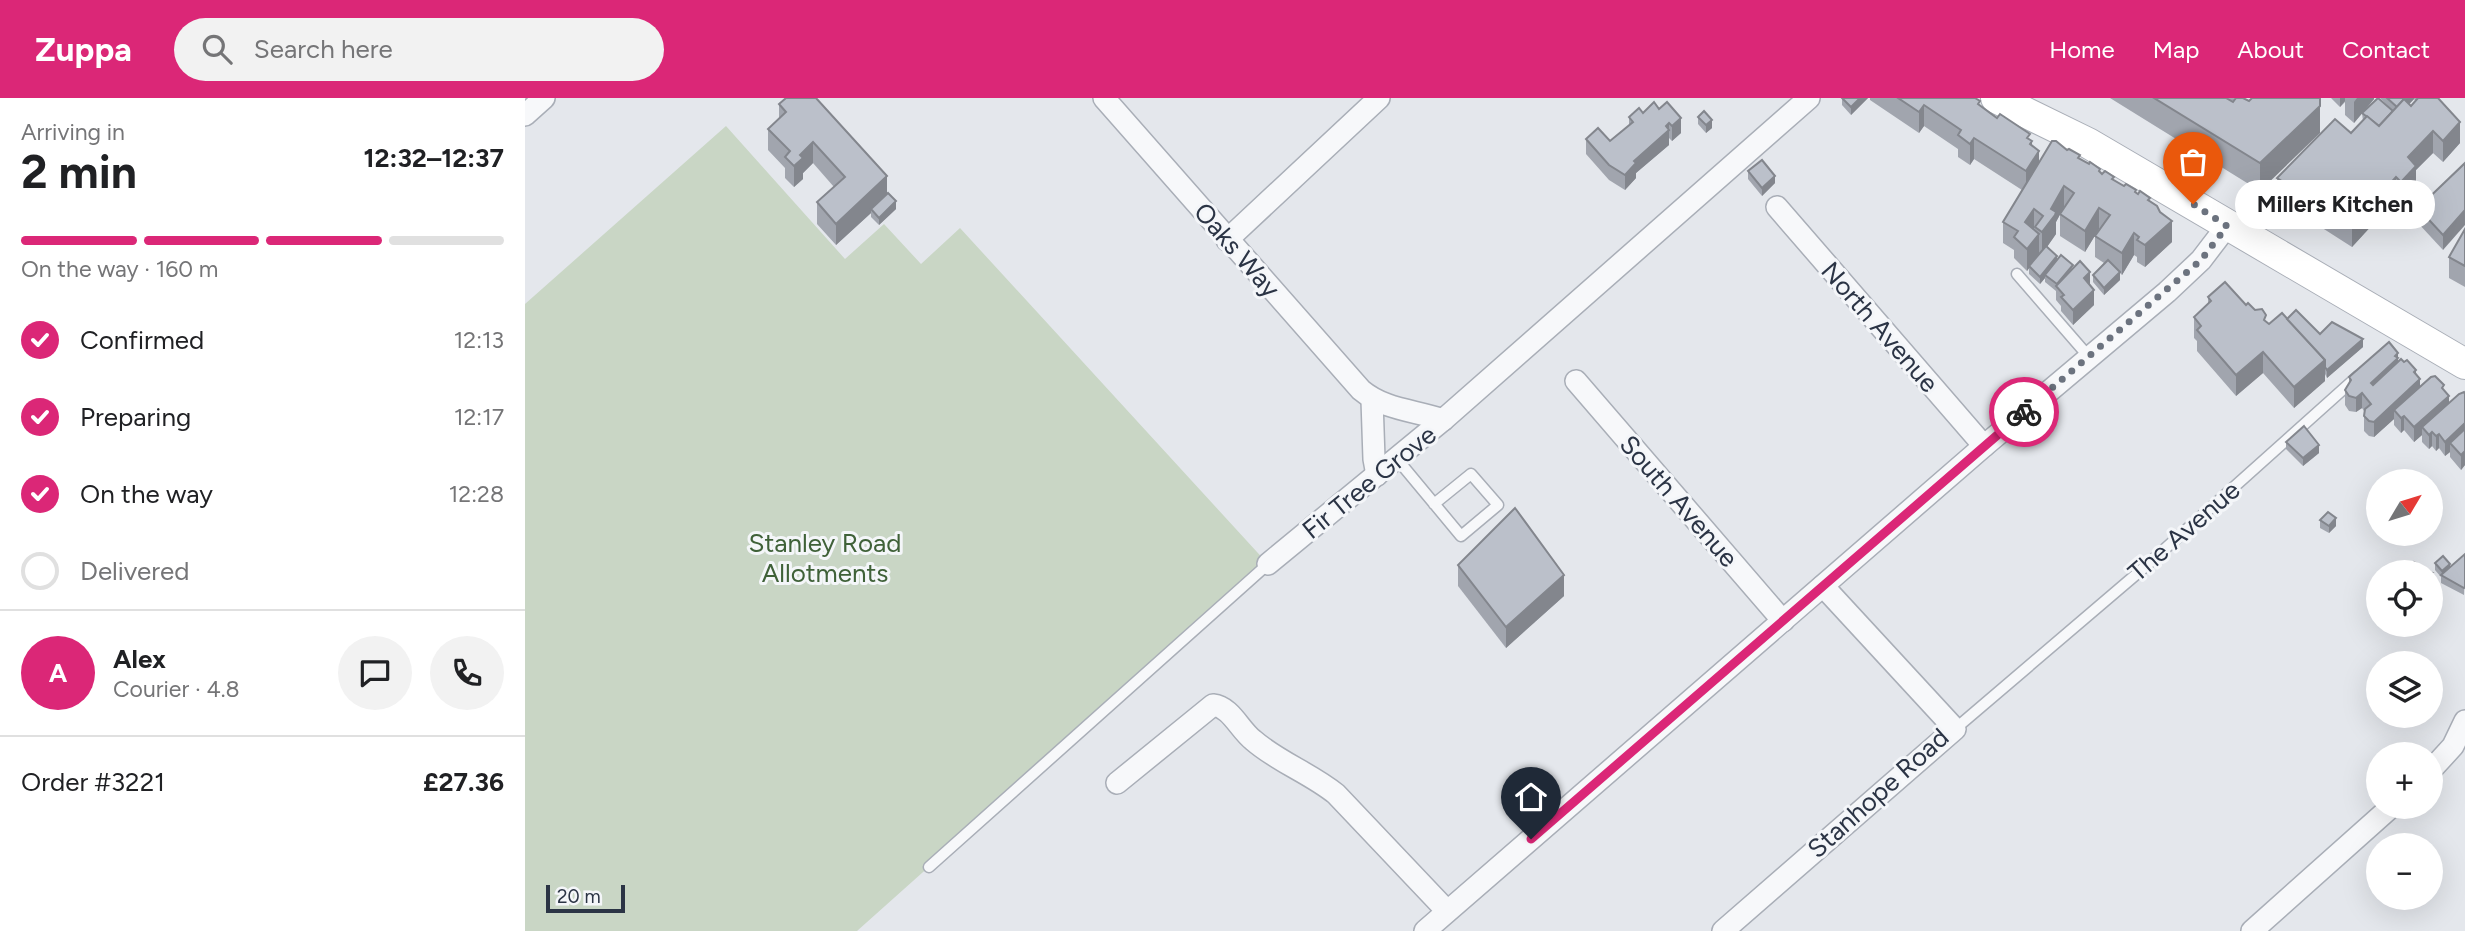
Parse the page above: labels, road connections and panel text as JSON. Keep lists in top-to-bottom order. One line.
{"streets":{"street":["Oaks Way","North Avenue","Fir Tree Grove","South Avenue","Stanhope Road"],"lane":["The Avenue"]},"crossings":[["Oaks Way","Fir Tree Grove"],["The Avenue","Stanhope Road"]],"parks":["Stanley Road Allotments"],"places":["Millers Kitchen"],"scale_bar":"20 m","north":"top right","page":{"header":"Zuppa","search":"Search here","nav":["Home","Map","About","Contact"],"heading":["2 min","Arriving in","12:32–12:37"],"panel":["Alex","Courier · 4.8","Order #3221","£27.36"],"bubble":"Millers Kitchen","bar":"On the way · 160 m","list":[["Confirmed","12:13"],["Preparing","12:17"],["On the way","12:28"],"Delivered"],"map_buttons":["+","−"],"round":"A","scale":"20 m"}}
